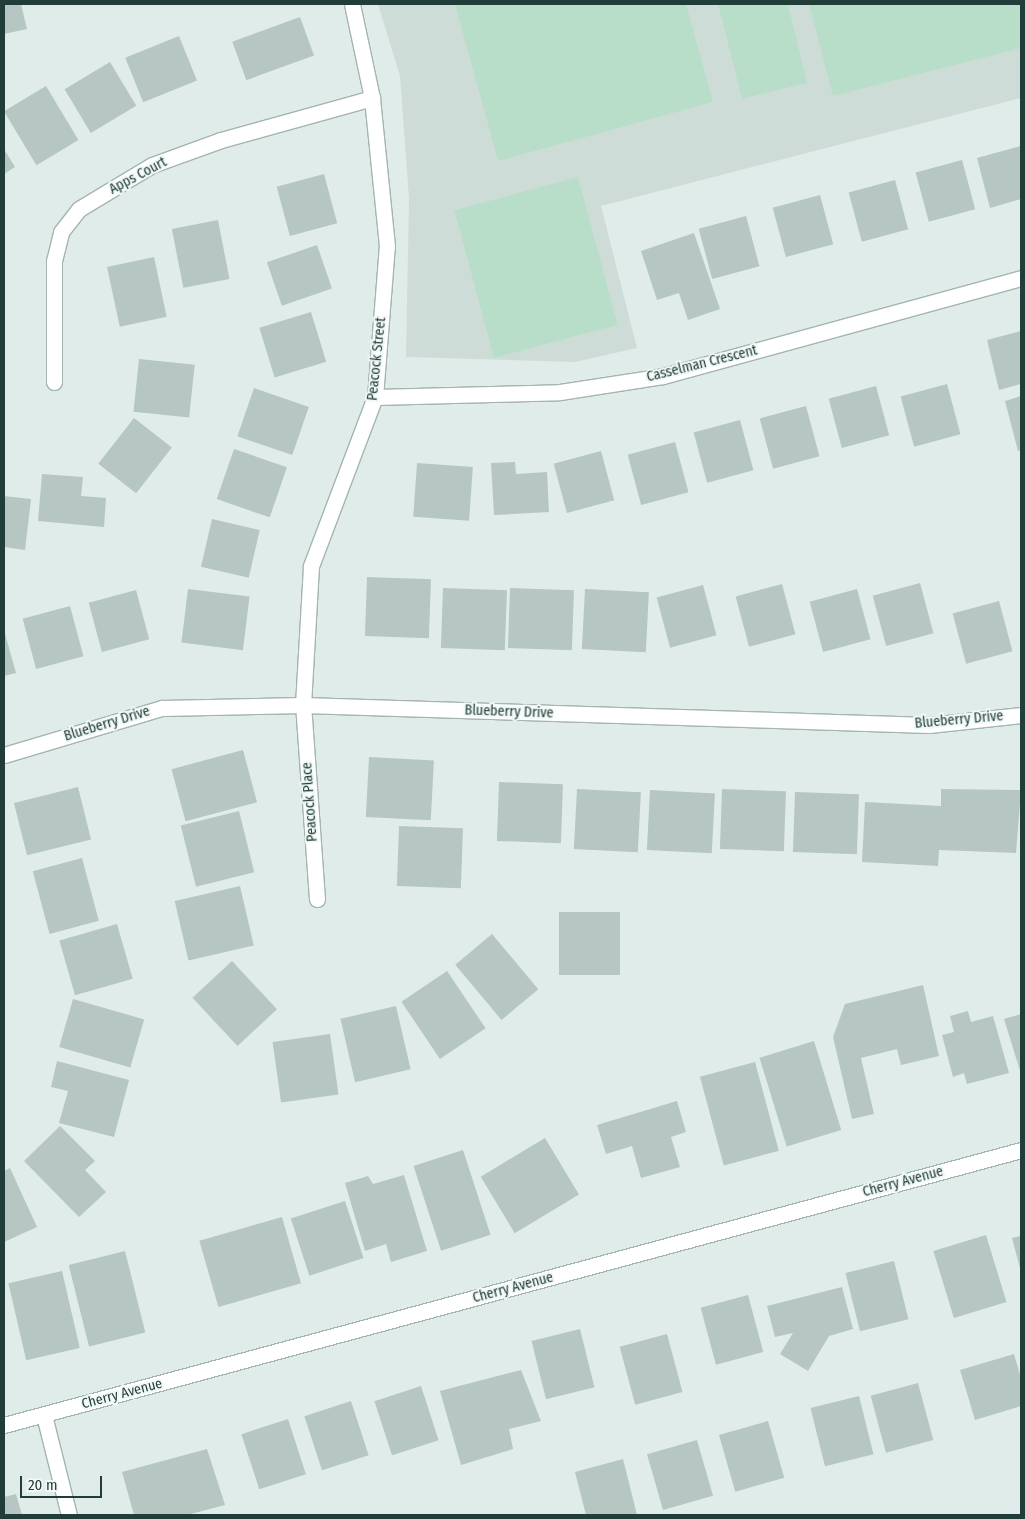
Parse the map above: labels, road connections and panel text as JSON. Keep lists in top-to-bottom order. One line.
{"streets":{"street":["Apps Court","Peacock Street","Casselman Crescent","Blueberry Drive","Peacock Place","Cherry Avenue"]},"crossings":[["Apps Court","Peacock Street"],["Peacock Street","Casselman Crescent"],["Peacock Street","Blueberry Drive"],["Peacock Street","Peacock Place"],["Blueberry Drive","Peacock Place"]],"scale_bar":"20 m"}
